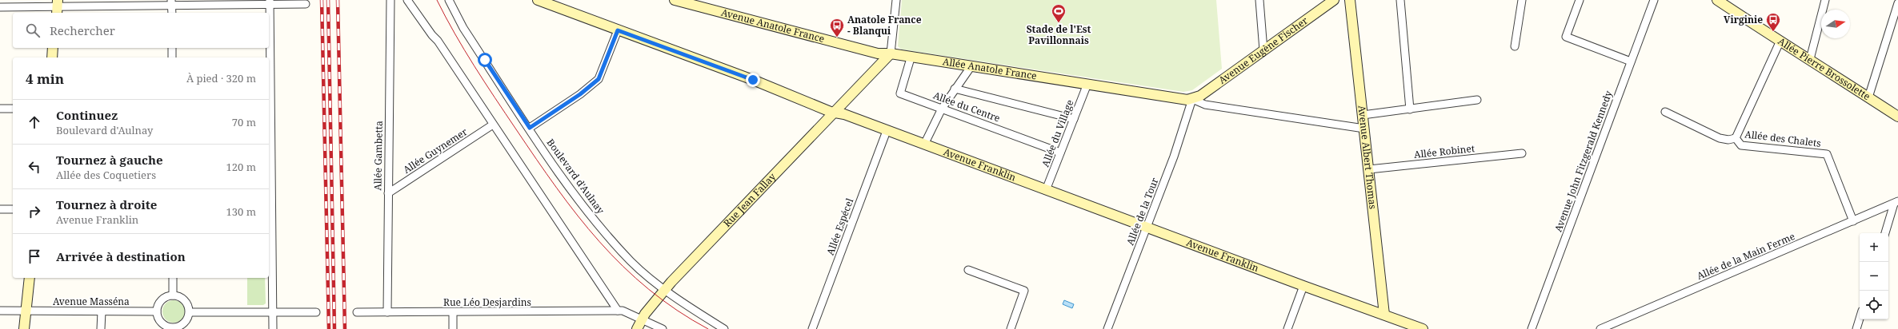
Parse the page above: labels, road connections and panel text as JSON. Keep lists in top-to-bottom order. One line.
{"streets":{"street":["Avenue Anatole France","Avenue Eugène Fischer","Allée Anatole France","Allée Pierre Brossolette","Allée du Centre","Allée du Village","Allée des Chalets","Allée Guynemer","Allée Robinet","Allée Gambetta","Avenue Albert Thomas","Avenue John Fitzgerald Kennedy","Avenue Franklin","Boulevard d'Aulnay","Rue Jean Fallay","Allée de la Tour","Allée Espécel","Allée de la Main Ferme","Avenue Masséna","Rue Léo Desjardins"]},"crossings":[["Avenue Anatole France","Allée Anatole France"],["Avenue Anatole France","Rue Jean Fallay"],["Avenue Eugène Fischer","Allée Anatole France"],["Avenue Eugène Fischer","Allée de la Tour"],["Allée Anatole France","Allée du Centre"],["Allée Anatole France","Allée du Village"],["Allée Anatole France","Rue Jean Fallay"],["Allée Anatole France","Allée de la Tour"],["Allée Pierre Brossolette","Allée des Chalets"],["Allée du Centre","Allée du Village"],["Allée du Village","Avenue Franklin"],["Allée des Chalets","Allée de la Main Ferme"],["Allée Guynemer","Allée Gambetta"],["Allée Robinet","Avenue Albert Thomas"],["Allée Gambetta","Rue Léo Desjardins"],["Avenue Albert Thomas","Avenue Franklin"],["Avenue Franklin","Rue Jean Fallay"],["Avenue Franklin","Allée de la Tour"],["Avenue Franklin","Allée Espécel"],["Boulevard d'Aulnay","Rue Jean Fallay"]],"places":{"sports":["Stade de l'Est Pavillonnais"],"bus stop":["Virginie","Anatole France - Blanqui"]},"north":"right","page":{"search":"Rechercher","heading":["4 min","À pied · 320 m"],"list":[["Continuez","Boulevard d'Aulnay","70 m"],["Tournez à gauche","Allée des Coquetiers","120 m"],["Tournez à droite","Avenue Franklin","130 m"],"Arrivée à destination"],"map_buttons":["+","−"]}}
